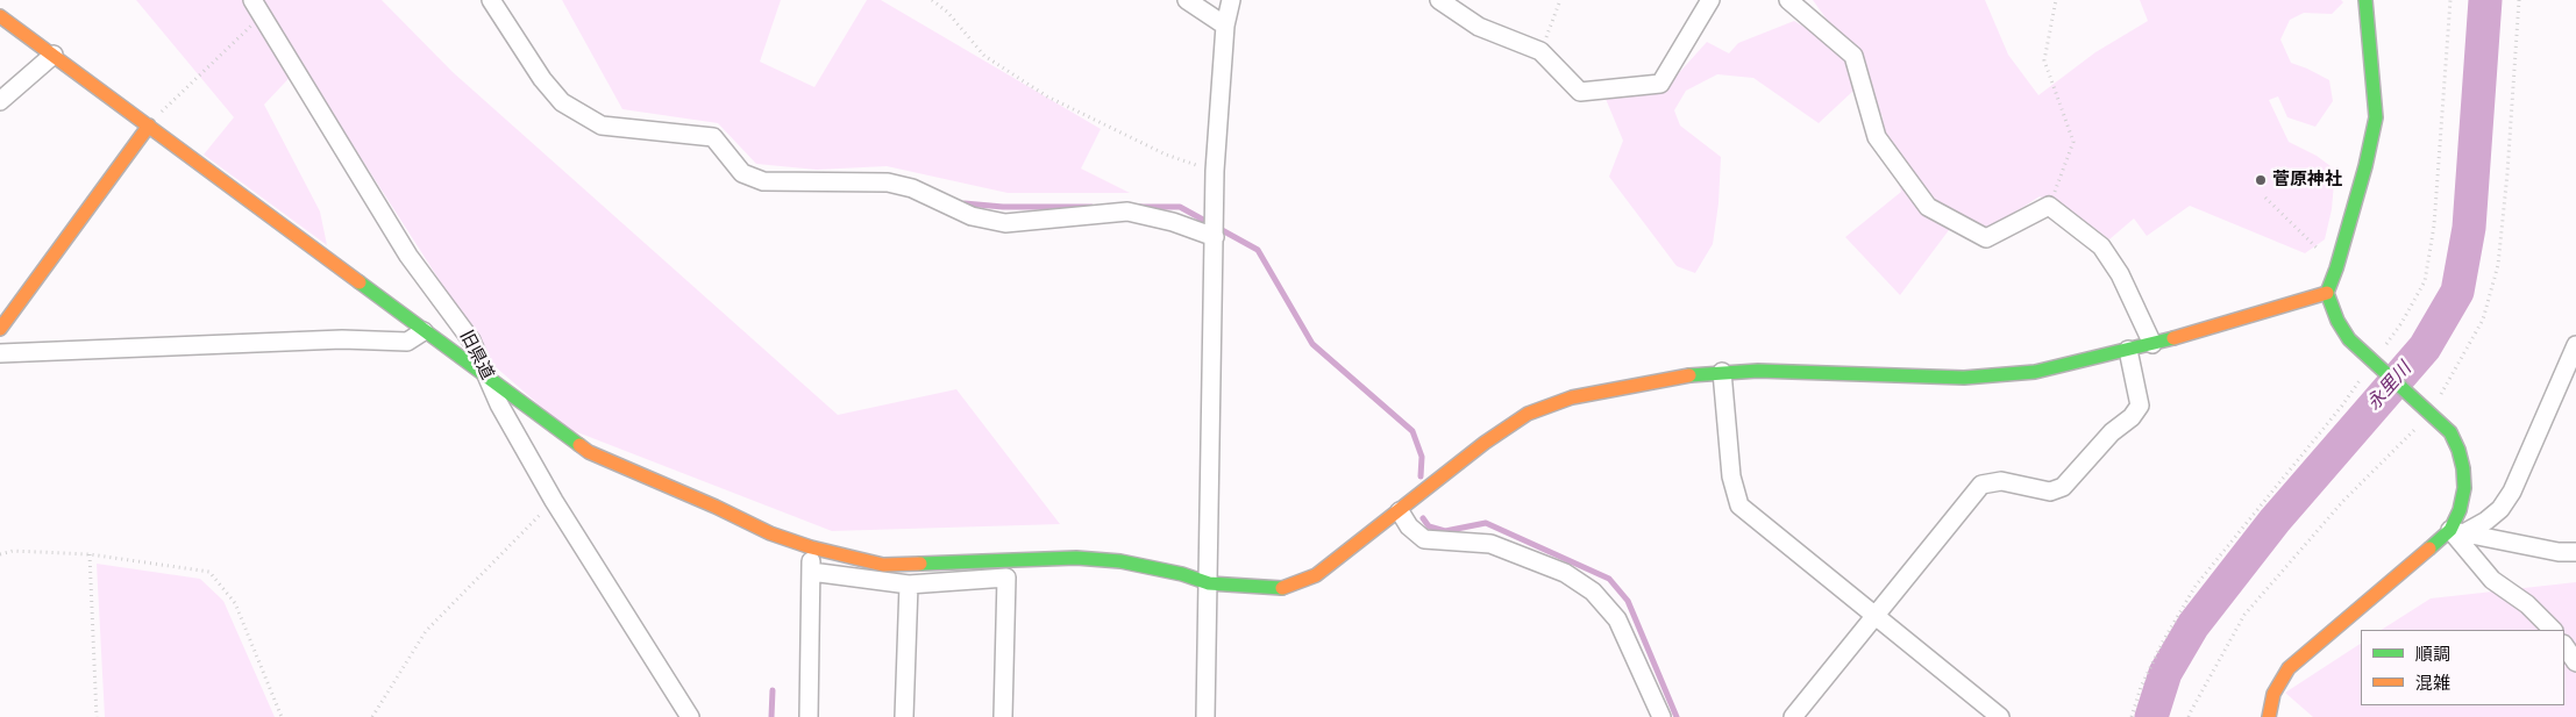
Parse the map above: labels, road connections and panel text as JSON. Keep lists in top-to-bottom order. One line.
{"streets":{"street":["旧県道"]},"water":["永里川"],"places":["菅原神社"],"legend":["順調","混雑"]}
